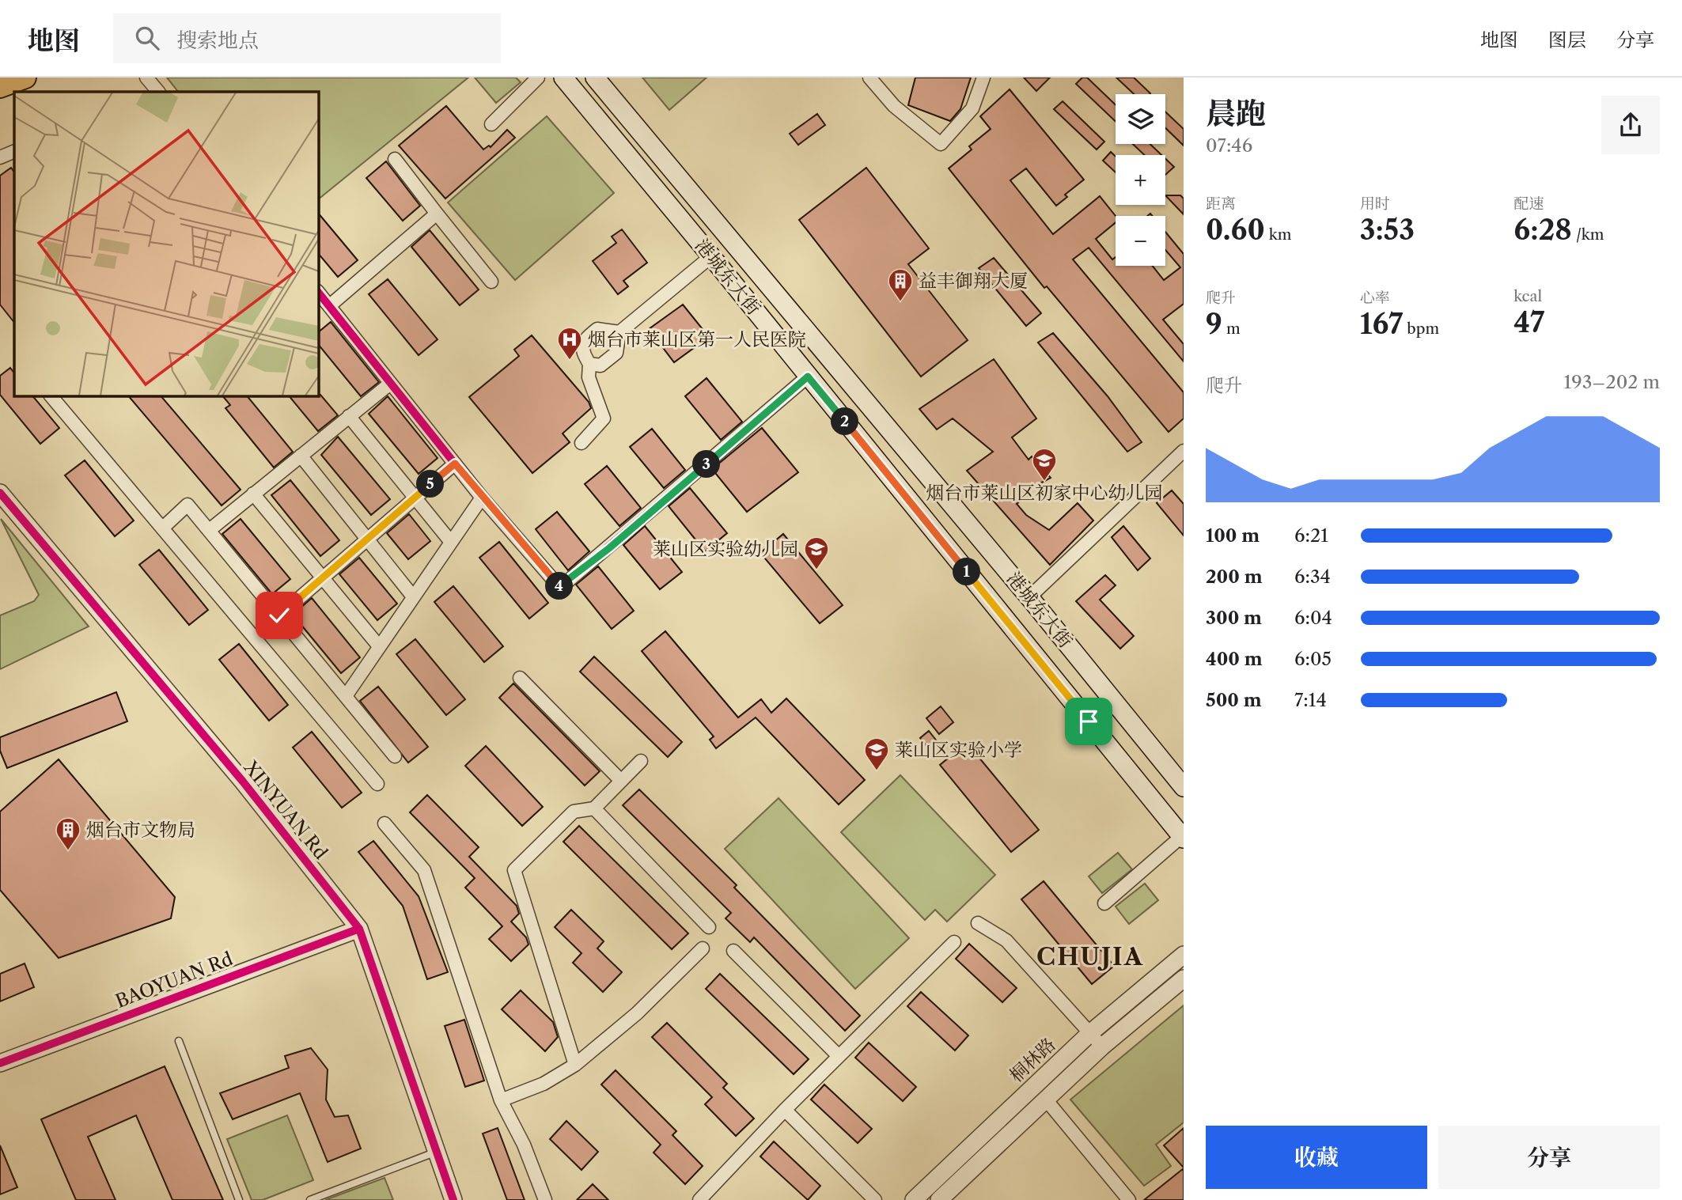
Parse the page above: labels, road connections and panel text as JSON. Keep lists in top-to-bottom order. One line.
{"streets":{"main road":["港城东大街"],"street":["XINYUAN Rd","BAOYUAN Rd","桐林路"]},"crossings":[["XINYUAN Rd","BAOYUAN Rd"]],"districts":["CHUJIA"],"places":{"building":["益丰御翔大厦","烟台市文物局"],"hospital":["烟台市莱山区第一人民医院"],"school or university":["烟台市莱山区初家中心幼儿园","莱山区实验幼儿园","莱山区实验小学"]},"page":{"header":"地图","search":"搜索地点","nav":["地图","图层","分享"],"heading":["晨跑","07:46"],"map_buttons":["+","−"],"stats":[["距离","0.60 km"],["用时","3:53"],["配速","6:28 /km"],["爬升","9 m"],["心率","167 bpm"],["kcal","47"]],"chart":["爬升","193–202 m"],"pins":["2","3","5","1","4"],"list":[{"name":"100 m","note":"6:21"},{"name":"200 m","note":"6:34"},{"name":"300 m","note":"6:04"},{"name":"400 m","note":"6:05"},{"name":"500 m","note":"7:14"}],"buttons":["收藏","分享"]}}
